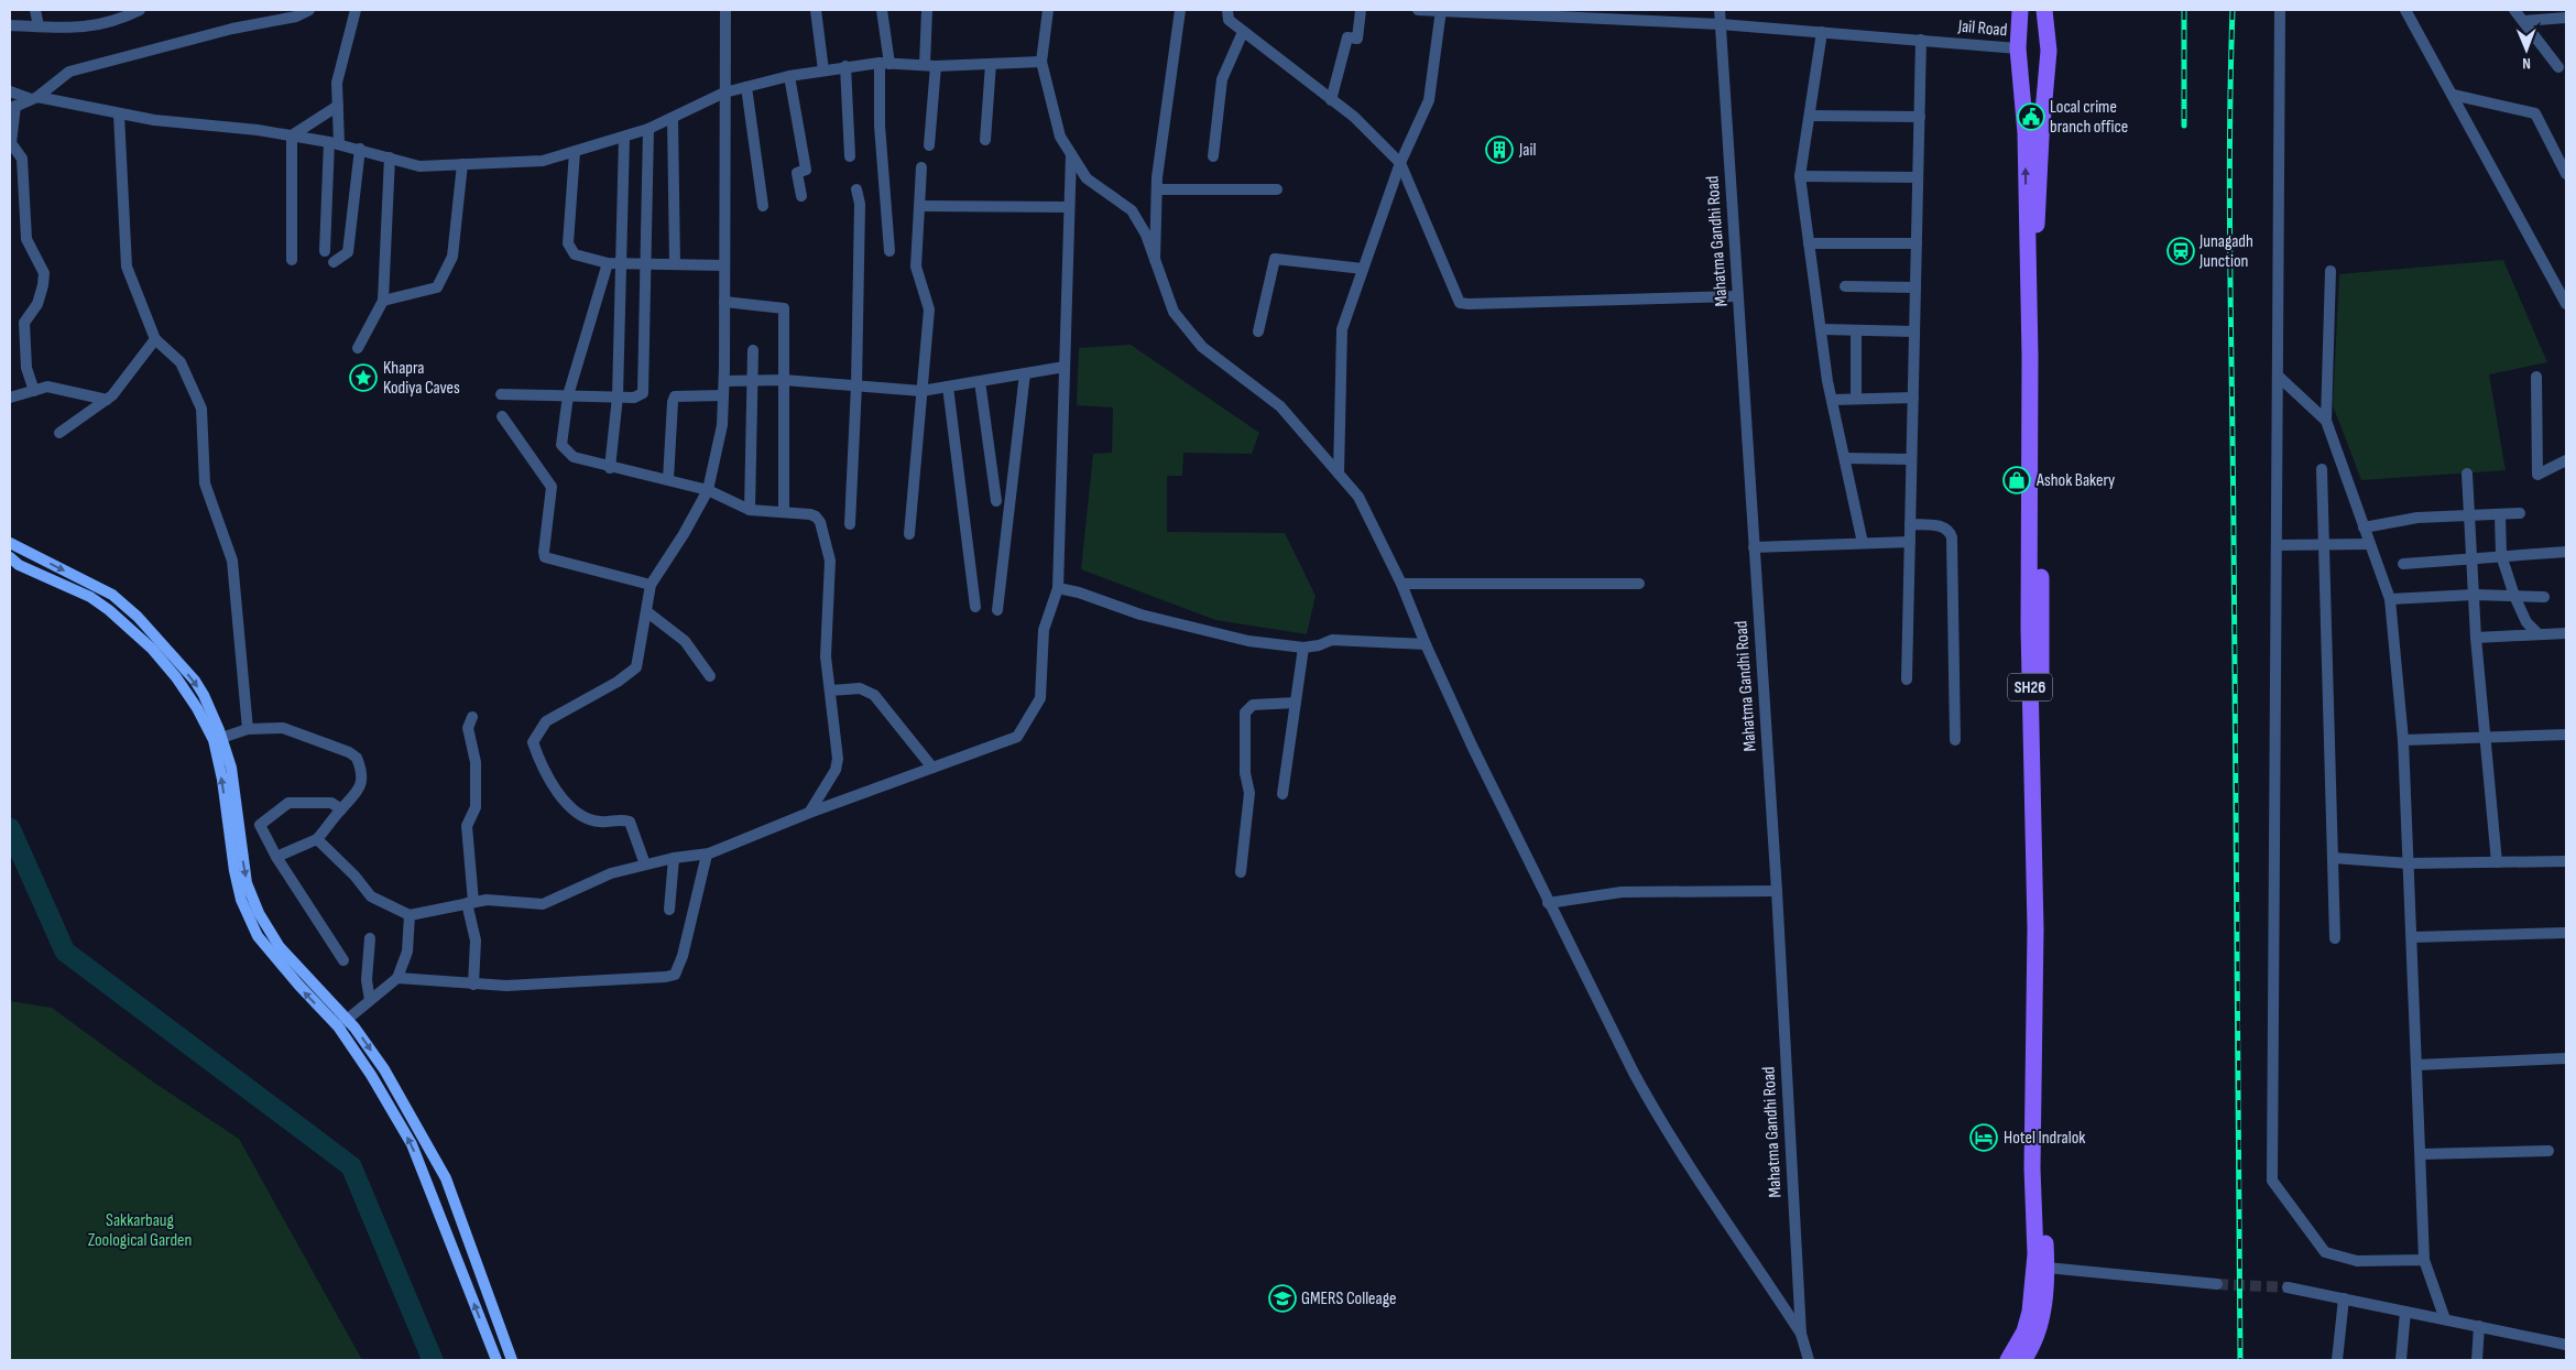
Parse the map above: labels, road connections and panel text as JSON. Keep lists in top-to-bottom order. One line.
{"streets":{"main road":["SH26"],"street":["Jail Road","Mahatma Gandhi Road"]},"crossings":[["Jail Road","Mahatma Gandhi Road"],["Jail Road","SH26"]],"parks":["Sakkarbaug Zoological Garden"],"places":{"public building":["Local crime branch office"],"building":["Jail"],"station":["Junagadh Junction"],"place":["Khapra Kodiya Caves"],"shop":["Ashok Bakery"],"hotel":["Hotel Indralok"],"school or university":["GMERS Colleage"]},"north":"bottom"}
